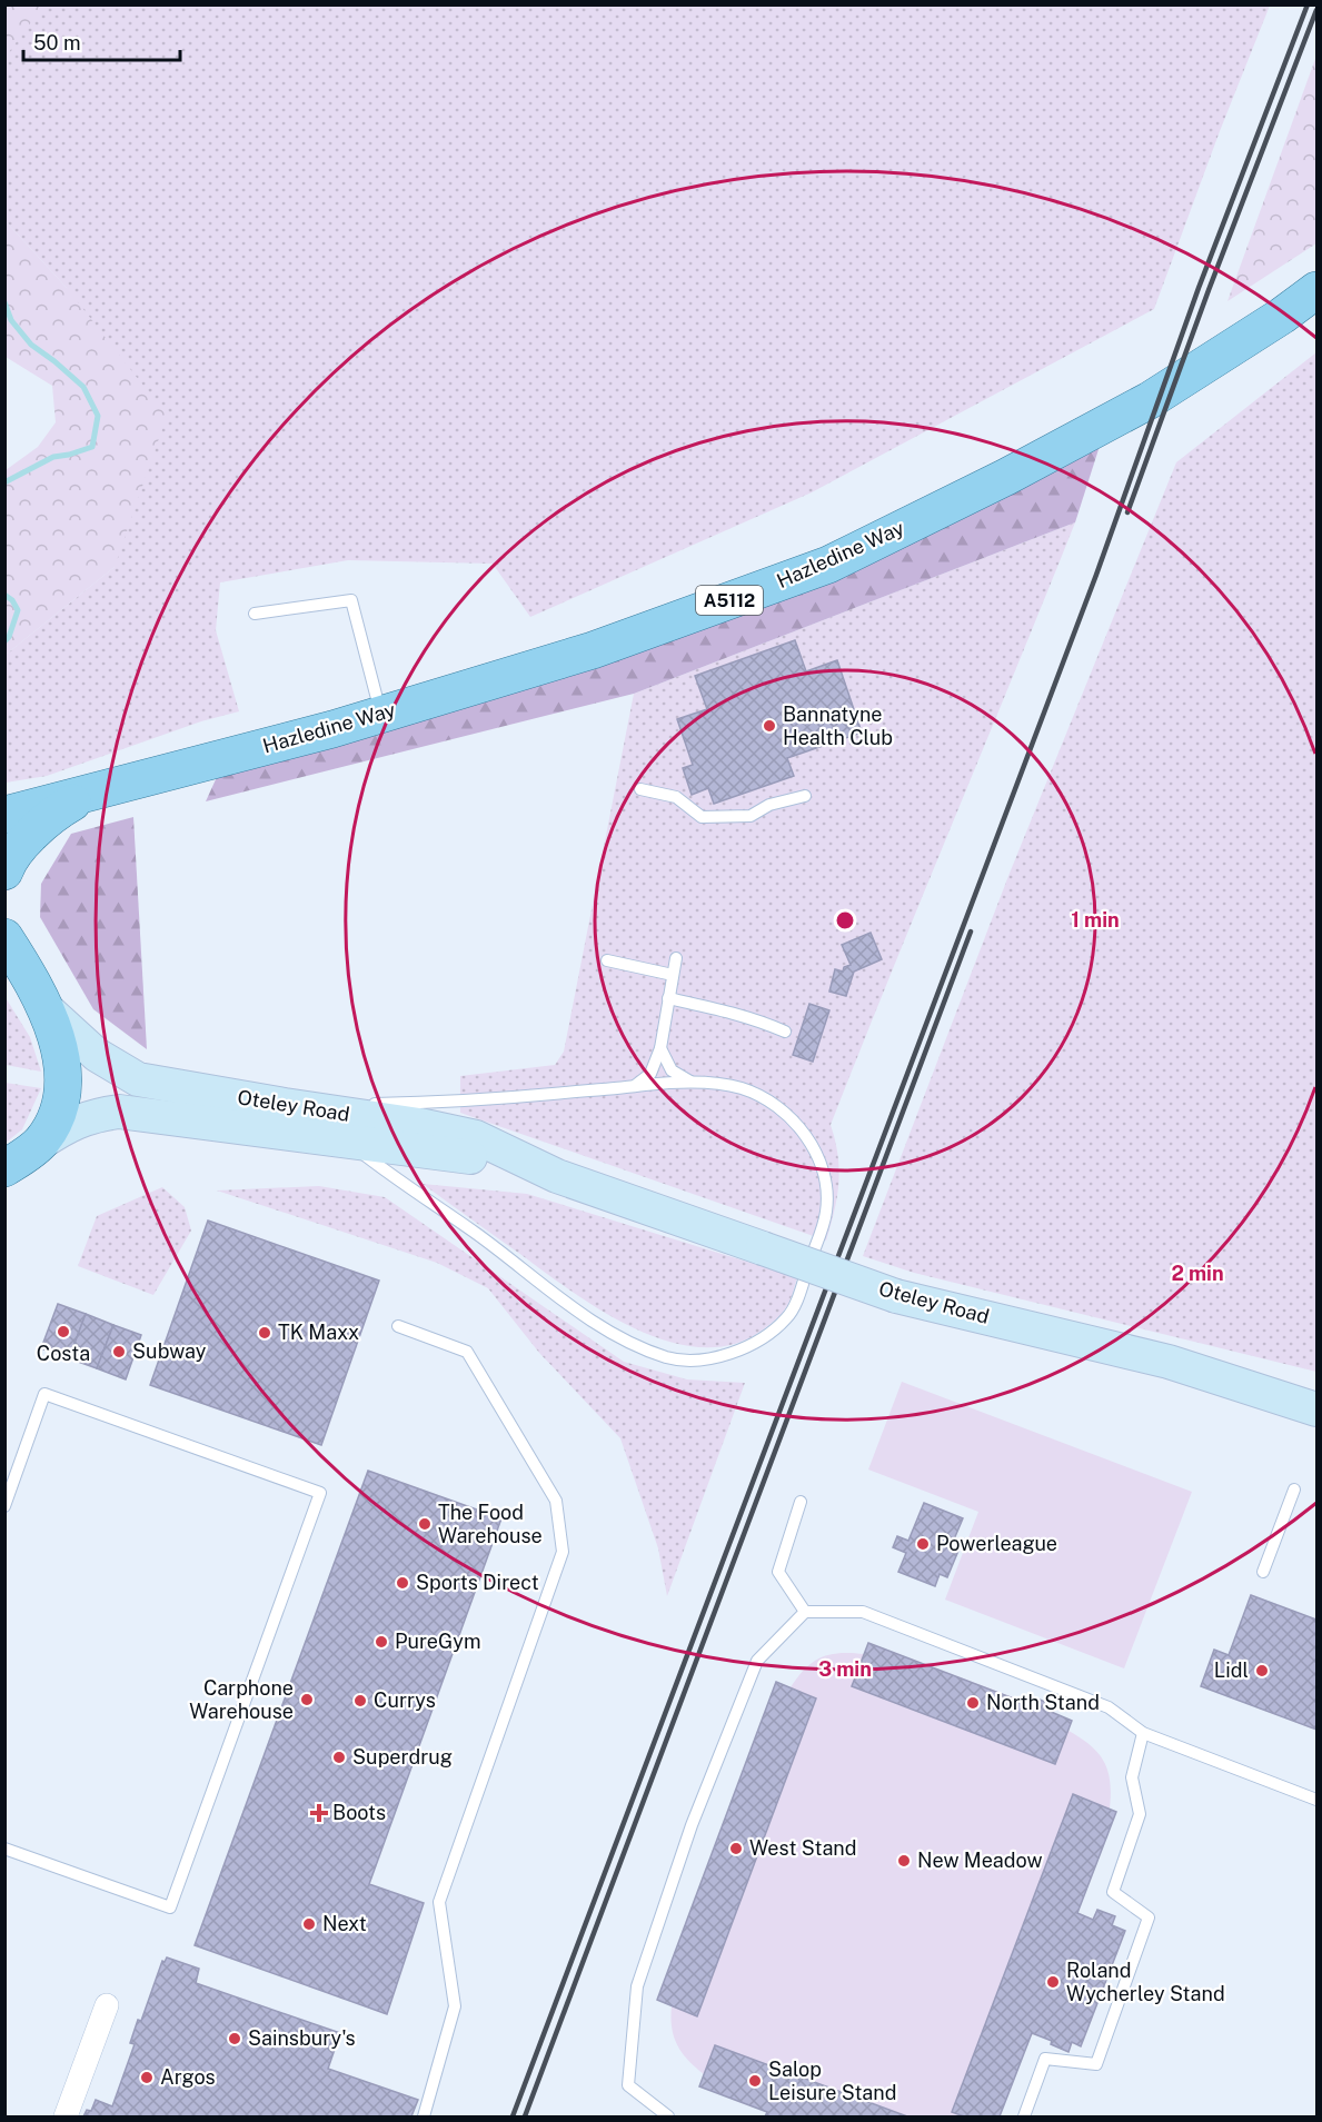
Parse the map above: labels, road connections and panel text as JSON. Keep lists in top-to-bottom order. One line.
{"streets":{"main road":["Hazledine Way","A5112","Oteley Road"]},"places":{"other":["Bannatyne Health Club","Costa","TK Maxx","Subway","The Food Warehouse","Powerleague","Sports Direct","PureGym","Lidl","Carphone Warehouse","Currys","North Stand","Superdrug","West Stand","New Meadow","Next","Roland Wycherley Stand","Sainsbury's","Argos","Salop Leisure Stand"],"health":["Boots"]},"scale_bar":"50 m","rings":["1 min","2 min","3 min"]}
